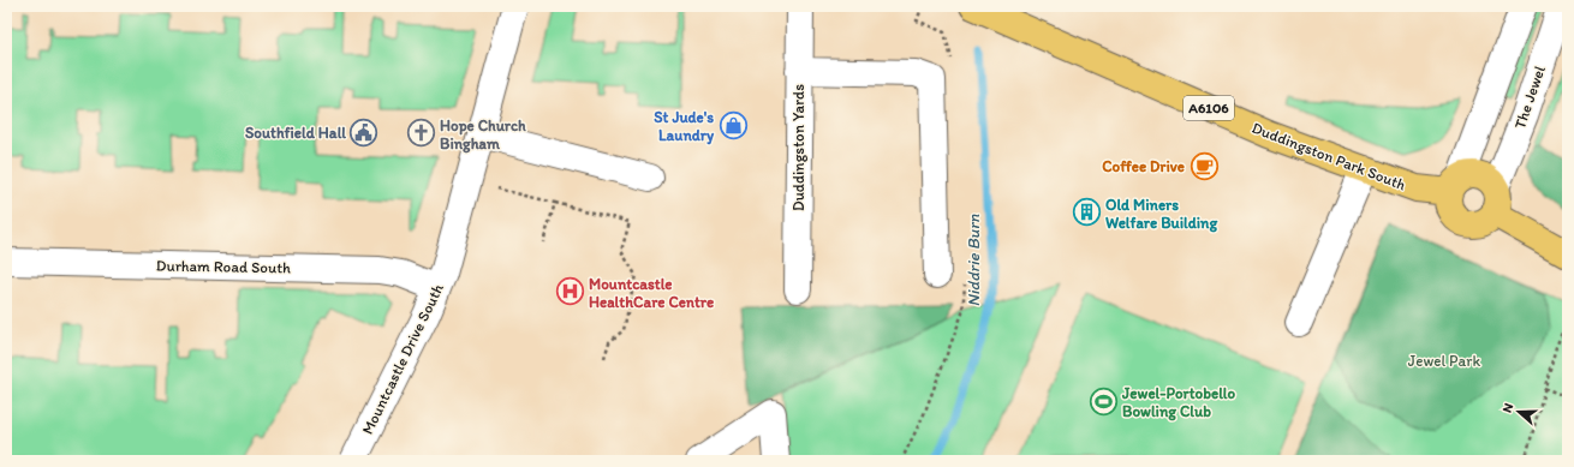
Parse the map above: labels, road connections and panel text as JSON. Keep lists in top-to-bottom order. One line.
{"streets":{"main road":["A6106","Duddingston Park South"],"street":["The Jewel","Duddingston Yards","Durham Road South","Mountcastle Drive South"]},"crossings":[["The Jewel","Duddingston Park South"],["Durham Road South","Mountcastle Drive South"]],"water":["Niddrie Burn"],"parks":["Jewel Park"],"places":{"shop":["St Jude's Laundry"],"public building":["Southfield Hall"],"church":["Hope Church Bingham"],"cafe":["Coffee Drive"],"building":["Old Miners Welfare Building"],"hospital":["Mountcastle HealthCare Centre"],"sports":["Jewel-Portobello Bowling Club"]},"north":"left"}
